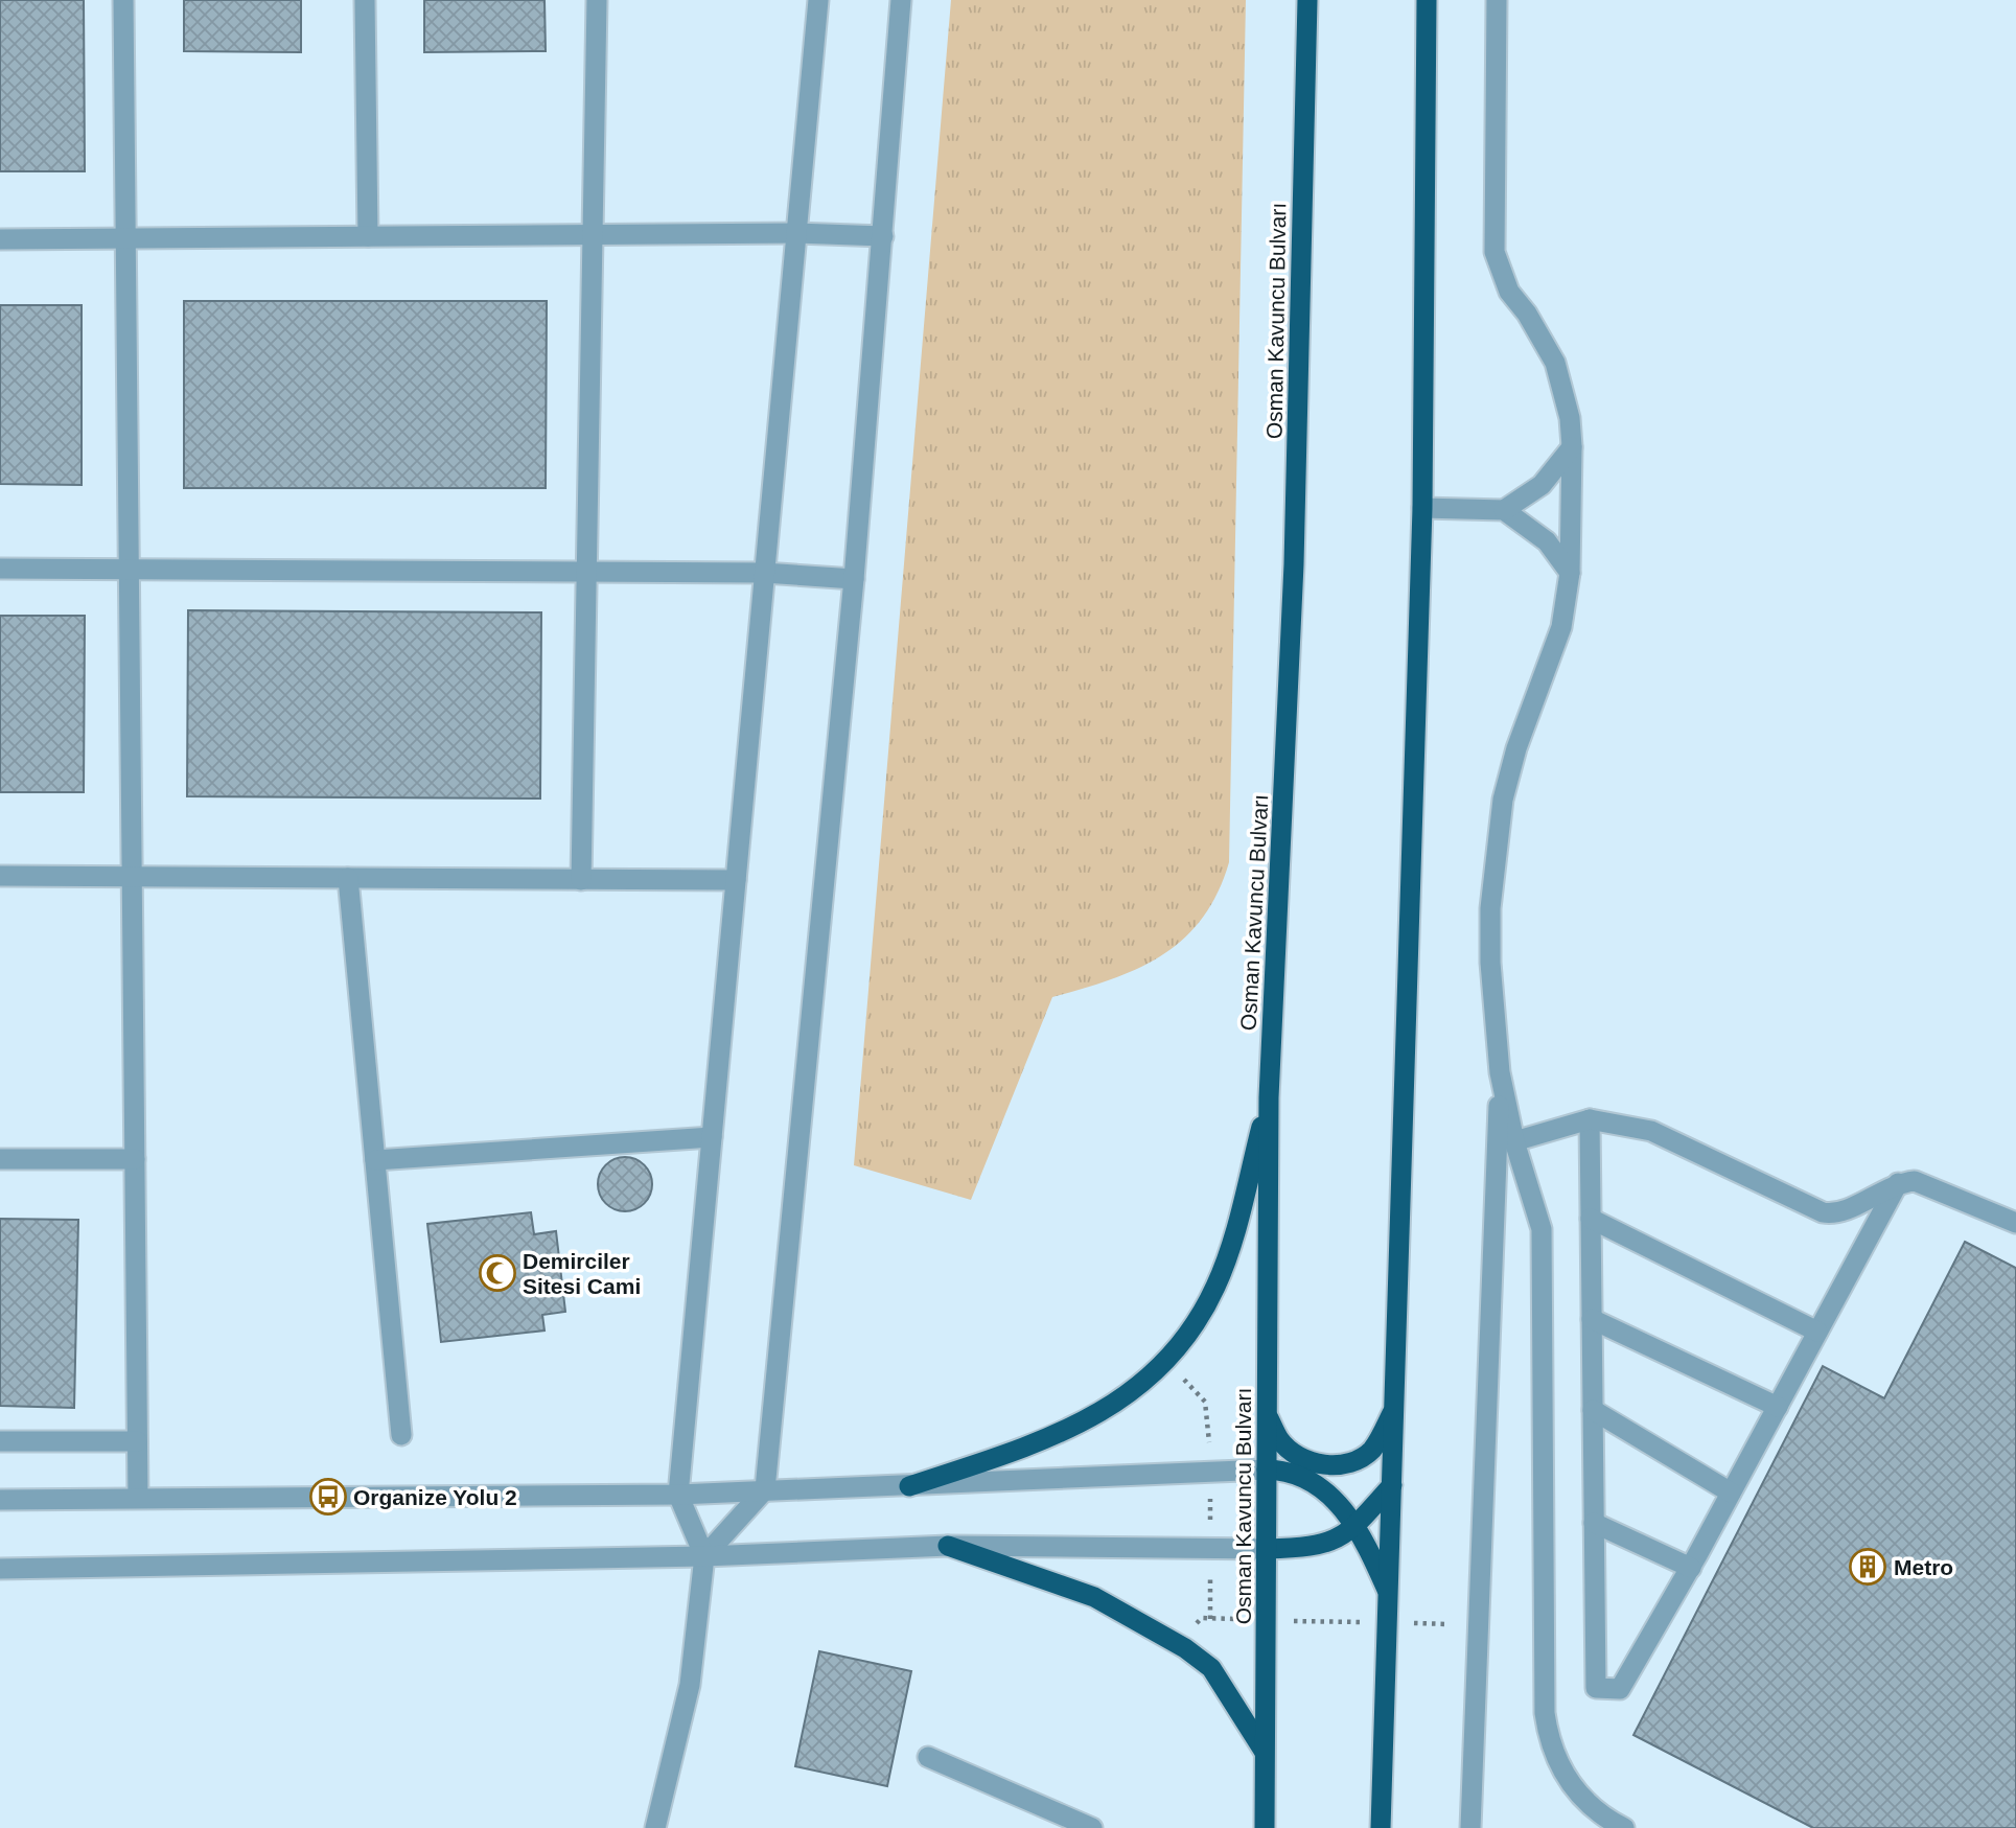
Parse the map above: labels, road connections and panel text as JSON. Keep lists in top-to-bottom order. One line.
{"streets":{"highway":["Osman Kavuncu Bulvarı"]},"places":{"mosque":["Demirciler Sitesi Cami"],"bus stop":["Organize Yolu 2"],"building":["Metro"]}}
